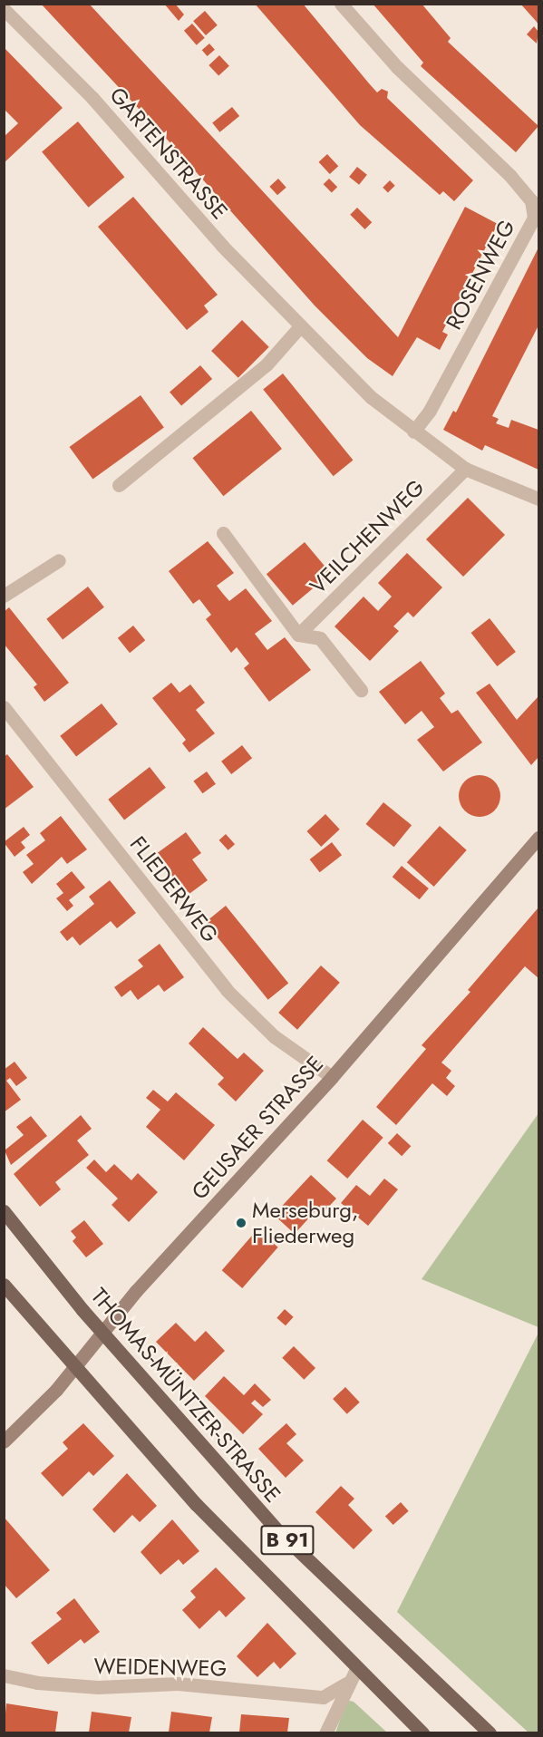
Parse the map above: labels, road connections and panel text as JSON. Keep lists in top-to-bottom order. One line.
{"streets":{"main road":["THOMAS-MÜNTZER-STRASSE","B 91"],"street":["GARTENSTRASSE","ROSENWEG","VEILCHENWEG","FLIEDERWEG","GEUSAER STRASSE","WEIDENWEG"]},"crossings":[["GARTENSTRASSE","ROSENWEG"],["GARTENSTRASSE","VEILCHENWEG"],["FLIEDERWEG","GEUSAER STRASSE"],["GEUSAER STRASSE","THOMAS-MÜNTZER-STRASSE"],["GEUSAER STRASSE","B 91"]],"places":["Merseburg, Fliederweg"]}
